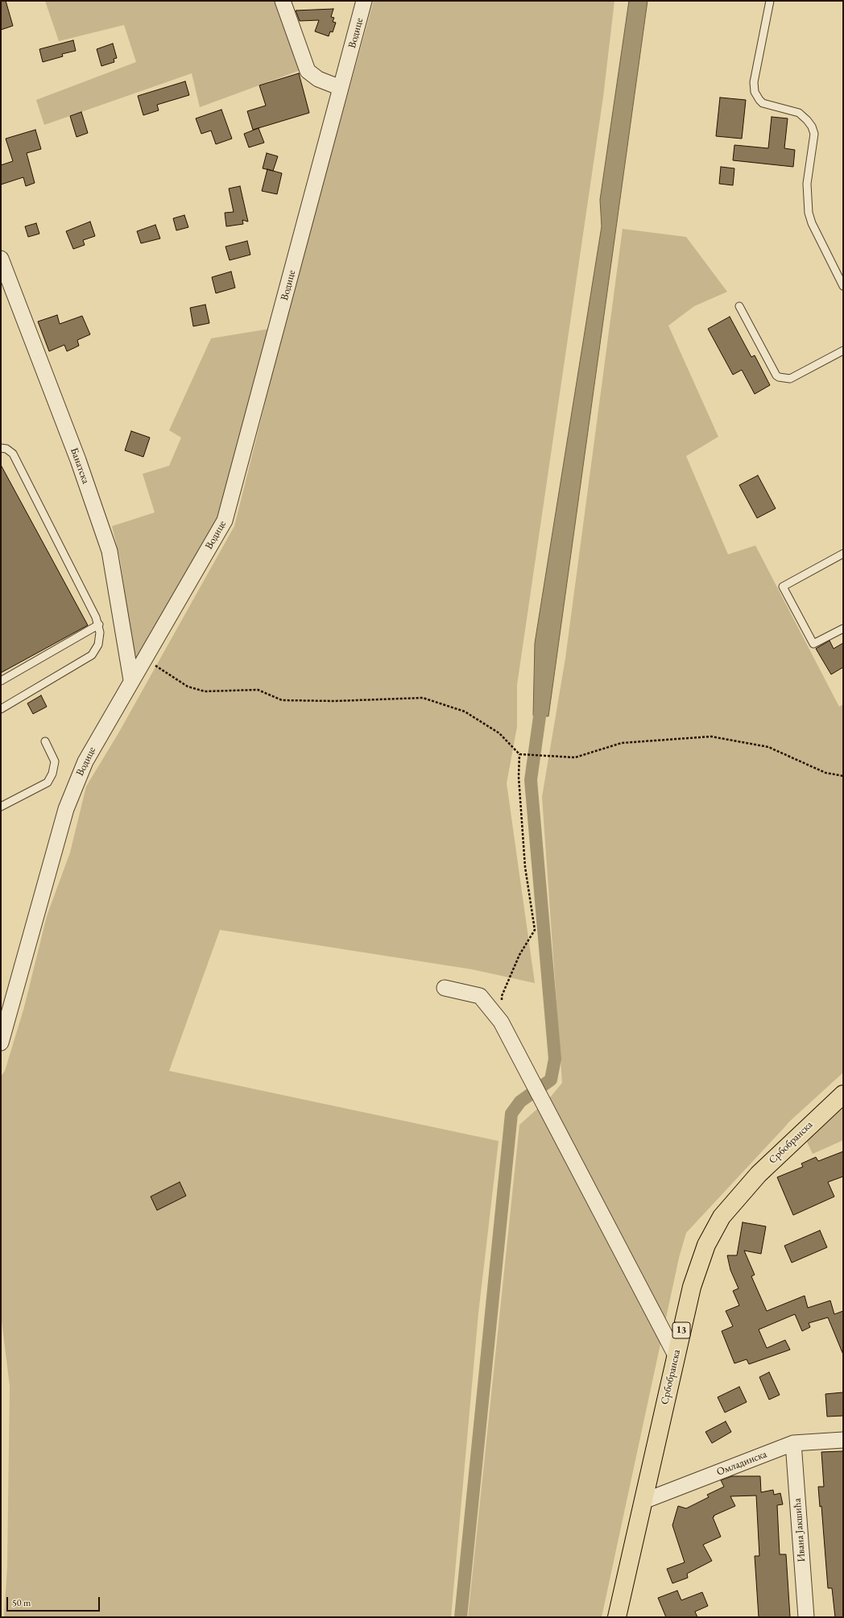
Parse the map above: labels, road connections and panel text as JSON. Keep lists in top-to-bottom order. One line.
{"streets":{"main road":["Србобранска","13"],"street":["Водице","Банатска","Омладинска","Ивана Јакшића"]},"crossings":[["Водице","Банатска"],["Србобранска","Омладинска"],["Омладинска","Ивана Јакшића"]],"scale_bar":"50 m"}
